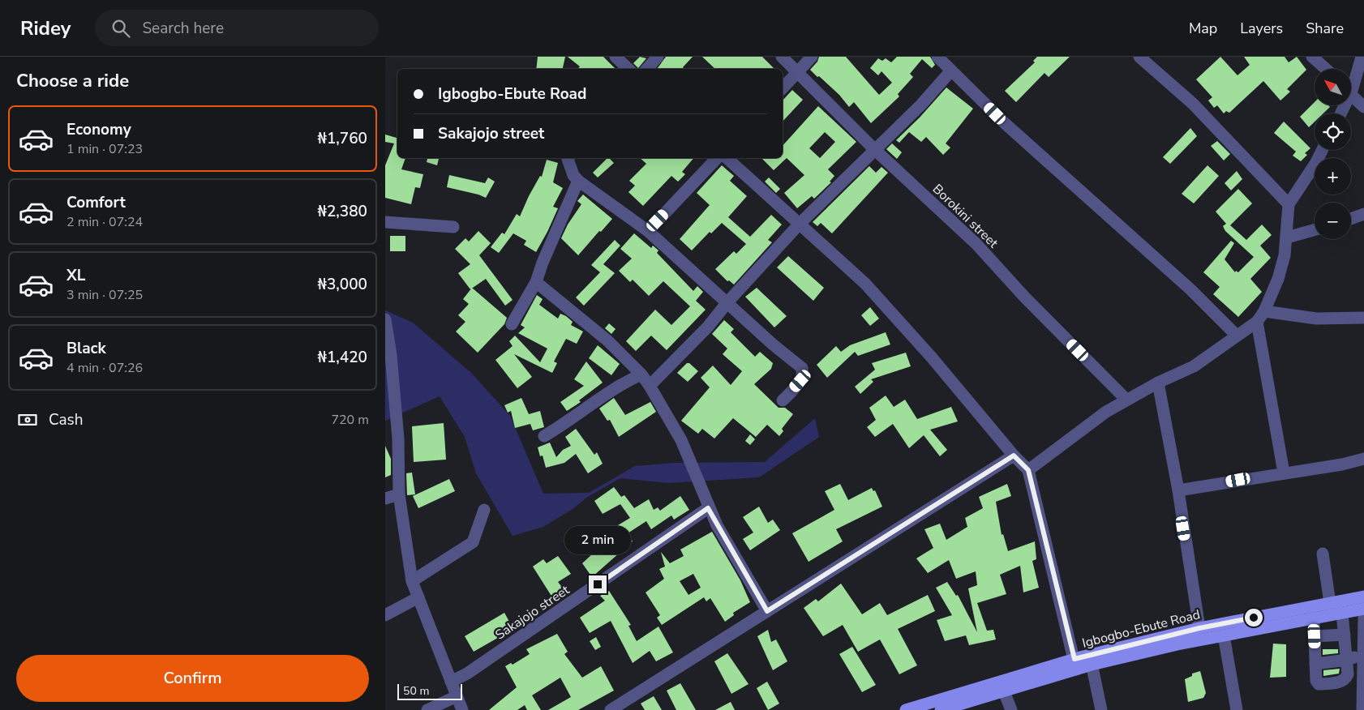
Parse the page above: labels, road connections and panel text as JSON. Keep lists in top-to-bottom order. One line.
{"streets":{"main road":["Igbogbo-Ebute Road"],"street":["Borokini street","Sakajojo street"]},"scale_bar":"50 m","north":"top left","page":{"header":"Ridey","search":"Search here","nav":["Map","Layers","Share"],"heading":"Choose a ride","map_buttons":["+","−"],"banner":["Igbogbo-Ebute Road","Sakajojo street"],"list":[{"name":"Economy","note":"1 min · 07:23","value":"₦1,760"},{"name":"Comfort","note":"2 min · 07:24","value":"₦2,380"},{"name":"XL","note":"3 min · 07:25","value":"₦3,000"},{"name":"Black","note":"4 min · 07:26","value":"₦1,420"}],"pay":["Cash","720 m"],"bubble":"2 min","buttons":"Confirm","scale":"50 m"}}
